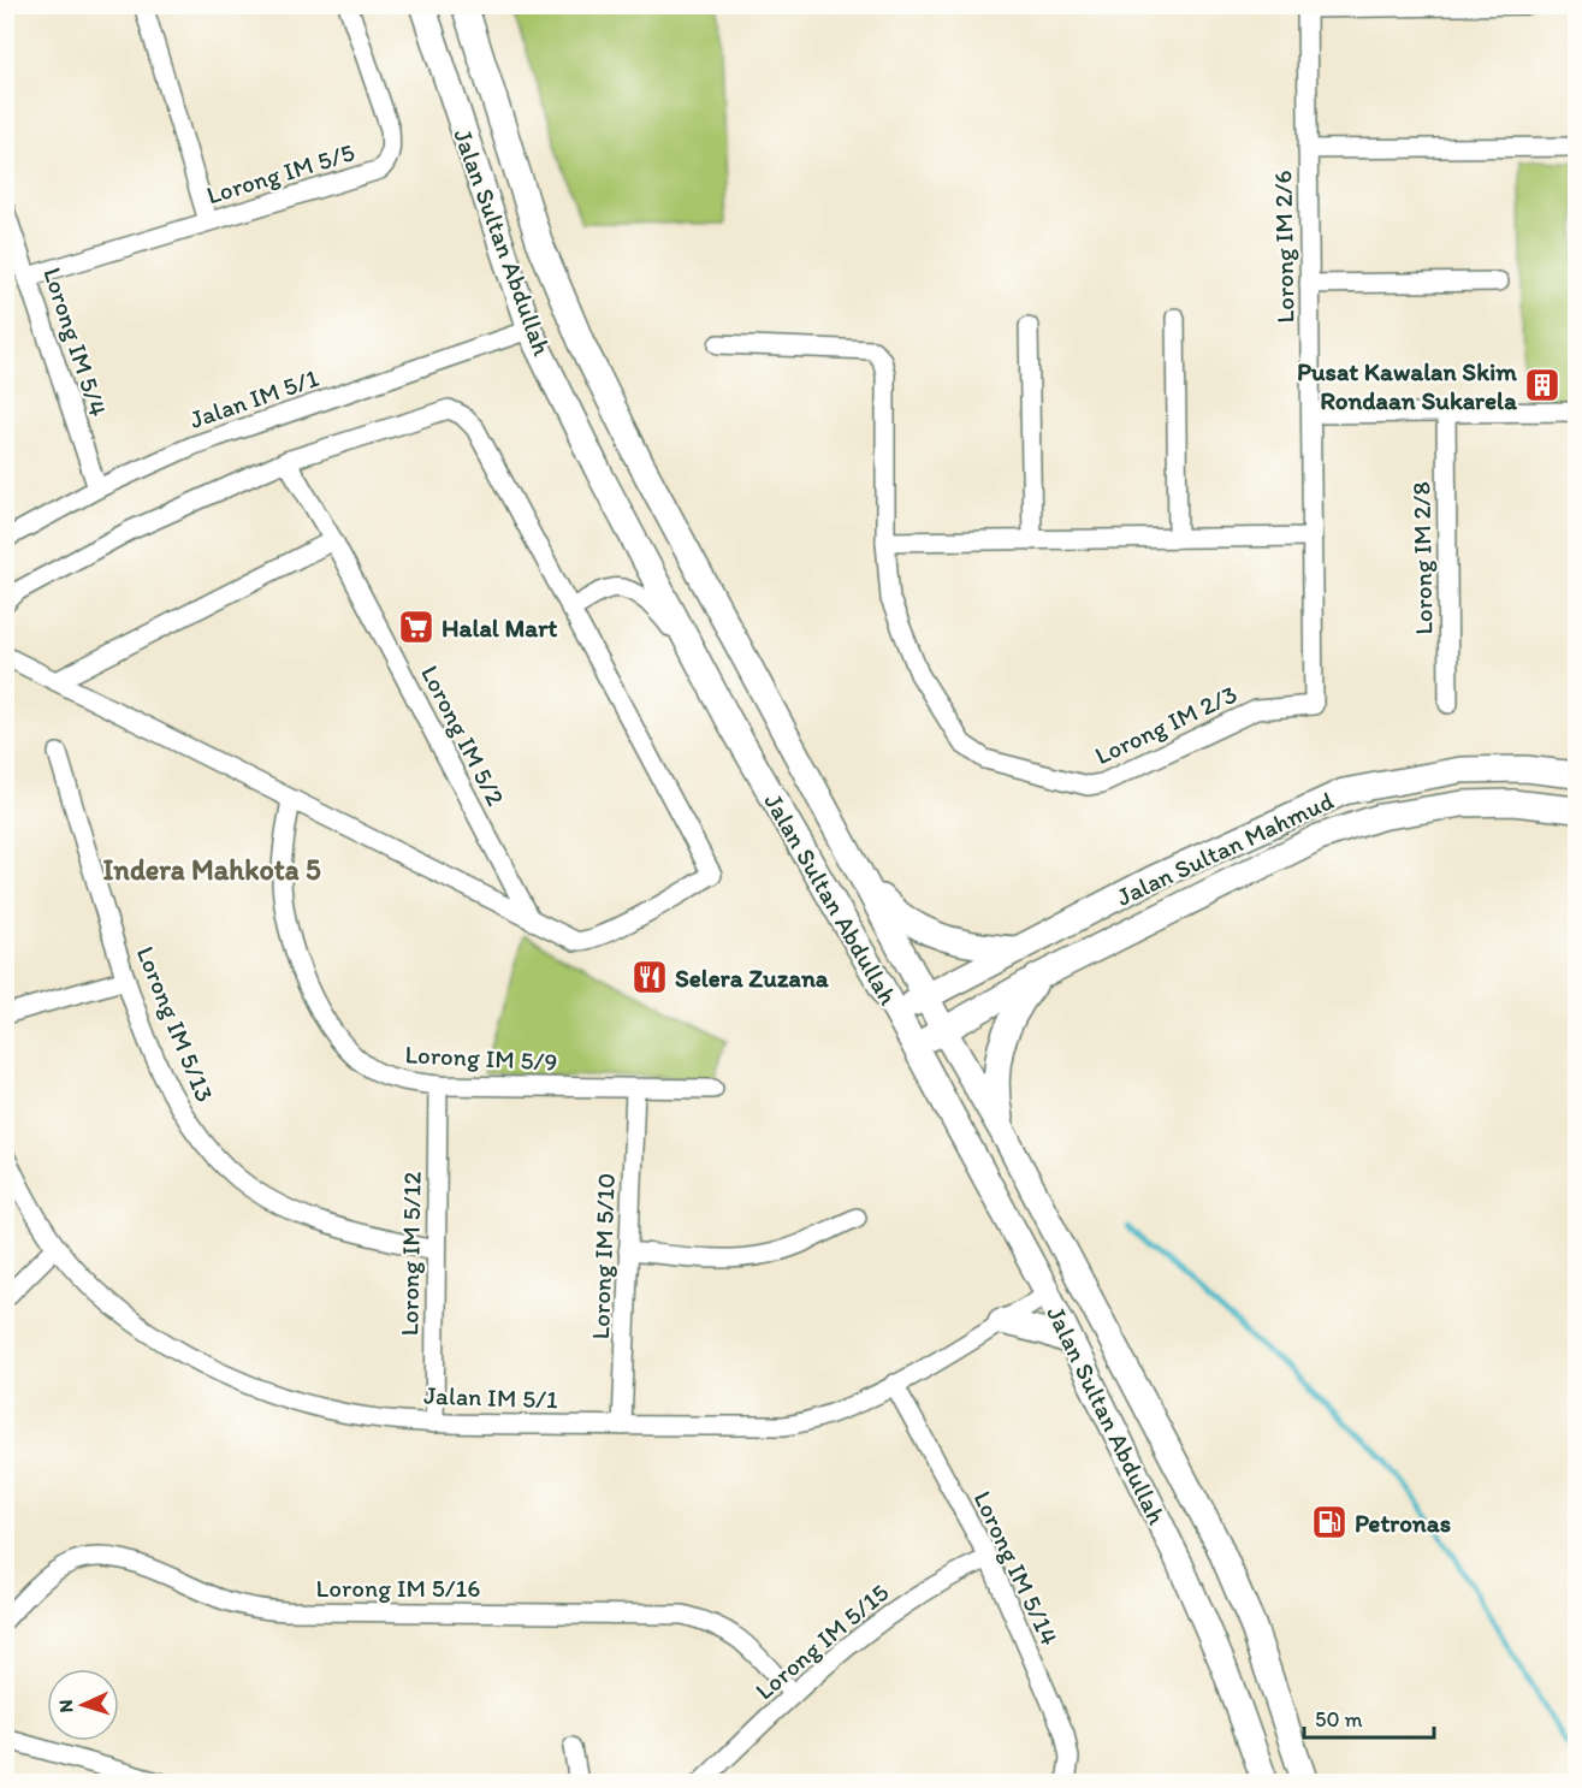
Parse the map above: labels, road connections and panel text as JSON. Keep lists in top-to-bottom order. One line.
{"streets":{"main road":["Jalan Sultan Abdullah","Jalan Sultan Mahmud"],"street":["Lorong IM 5/5","Lorong IM 2/6","Lorong IM 5/4","Jalan IM 5/1","Lorong IM 2/8","Lorong IM 2/3","Lorong IM 5/2","Lorong IM 5/13","Lorong IM 5/9","Lorong IM 5/12","Lorong IM 5/10","Lorong IM 5/14","Lorong IM 5/16","Lorong IM 5/15"]},"crossings":[["Lorong IM 5/5","Lorong IM 5/4"],["Jalan Sultan Abdullah","Jalan IM 5/1"],["Jalan Sultan Abdullah","Jalan Sultan Mahmud"],["Lorong IM 2/6","Lorong IM 2/3"],["Lorong IM 5/4","Jalan IM 5/1"],["Jalan IM 5/1","Lorong IM 5/12"],["Jalan IM 5/1","Lorong IM 5/10"],["Jalan IM 5/1","Lorong IM 5/14"],["Lorong IM 5/13","Lorong IM 5/12"],["Lorong IM 5/9","Lorong IM 5/12"],["Lorong IM 5/9","Lorong IM 5/10"],["Lorong IM 5/14","Lorong IM 5/15"],["Lorong IM 5/16","Lorong IM 5/15"]],"districts":["Indera Mahkota 5"],"places":{"building":["Pusat Kawalan Skim Rondaan Sukarela"],"supermarket":["Halal Mart"],"restaurant":["Selera Zuzana"],"fuel station":["Petronas"]},"scale_bar":"50 m","north":"left"}
